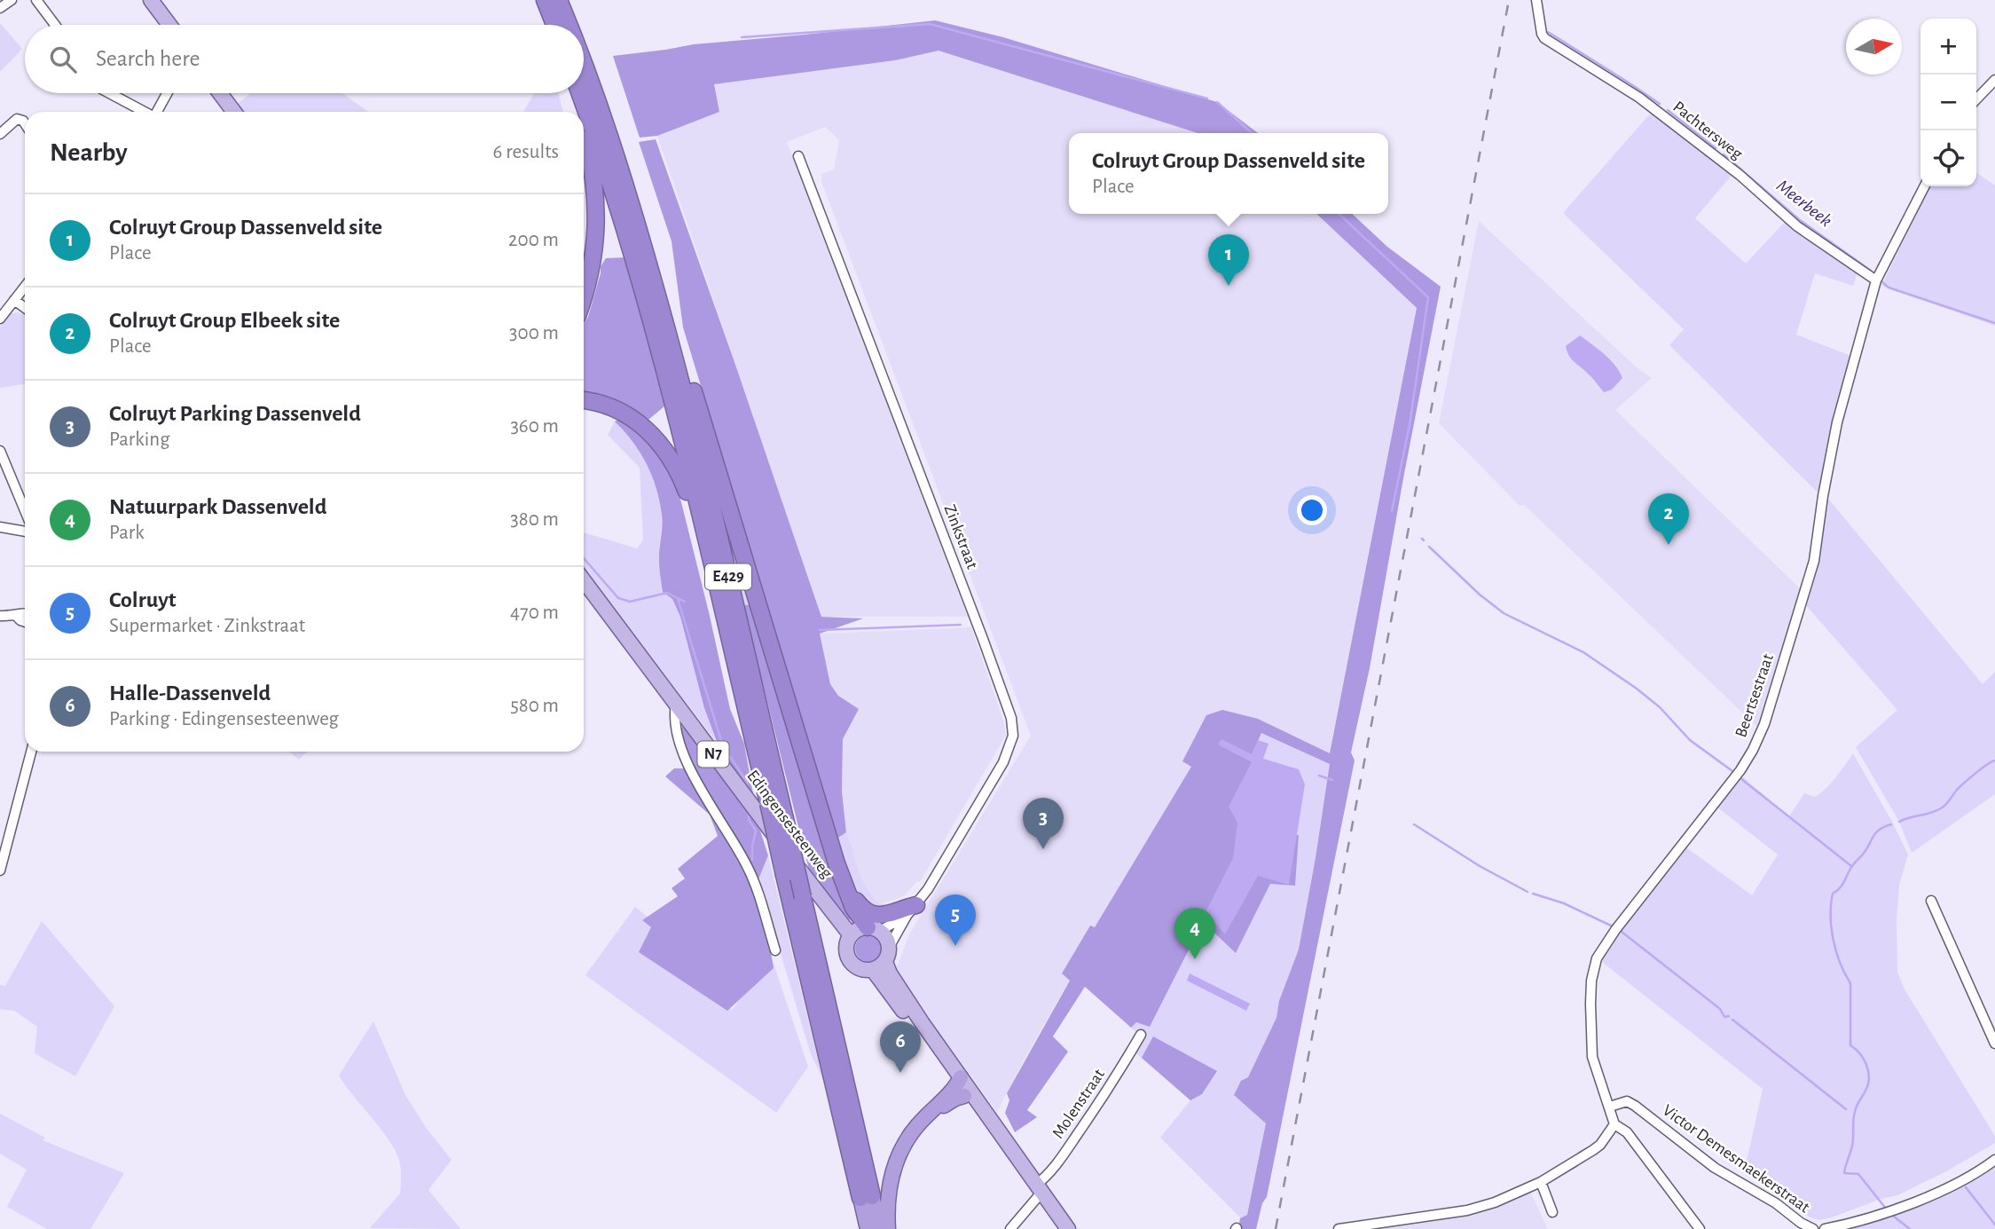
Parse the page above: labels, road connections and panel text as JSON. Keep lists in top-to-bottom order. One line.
{"streets":{"highway":["E429"],"main road":["N7","Edingensesteenweg"],"street":["Pachtersweg","Zinkstraat","Beertsestraat","Molenstraat","Victor Demesmaekerstraat"]},"crossings":[["Pachtersweg","Beertsestraat"],["Zinkstraat","Edingensesteenweg"],["Beertsestraat","Victor Demesmaekerstraat"]],"water":["Meerbeek"],"north":"right","page":{"map_buttons":["+","−"],"search":"Search here","heading":["Nearby","6 results"],"popup":["Colruyt Group Dassenveld site","Place"],"list":[{"mark":"1","name":"Colruyt Group Dassenveld site","note":"Place","value":"200 m"},{"mark":"2","name":"Colruyt Group Elbeek site","note":"Place","value":"300 m"},{"mark":"3","name":"Colruyt Parking Dassenveld","note":"Parking","value":"360 m"},{"mark":"4","name":"Natuurpark Dassenveld","note":"Park","value":"380 m"},{"mark":"5","name":"Colruyt","note":"Supermarket · Zinkstraat","value":"470 m"},{"mark":"6","name":"Halle-Dassenveld","note":"Parking · Edingensesteenweg","value":"580 m"}],"pins":["1","2","3","5","4","6"]}}
